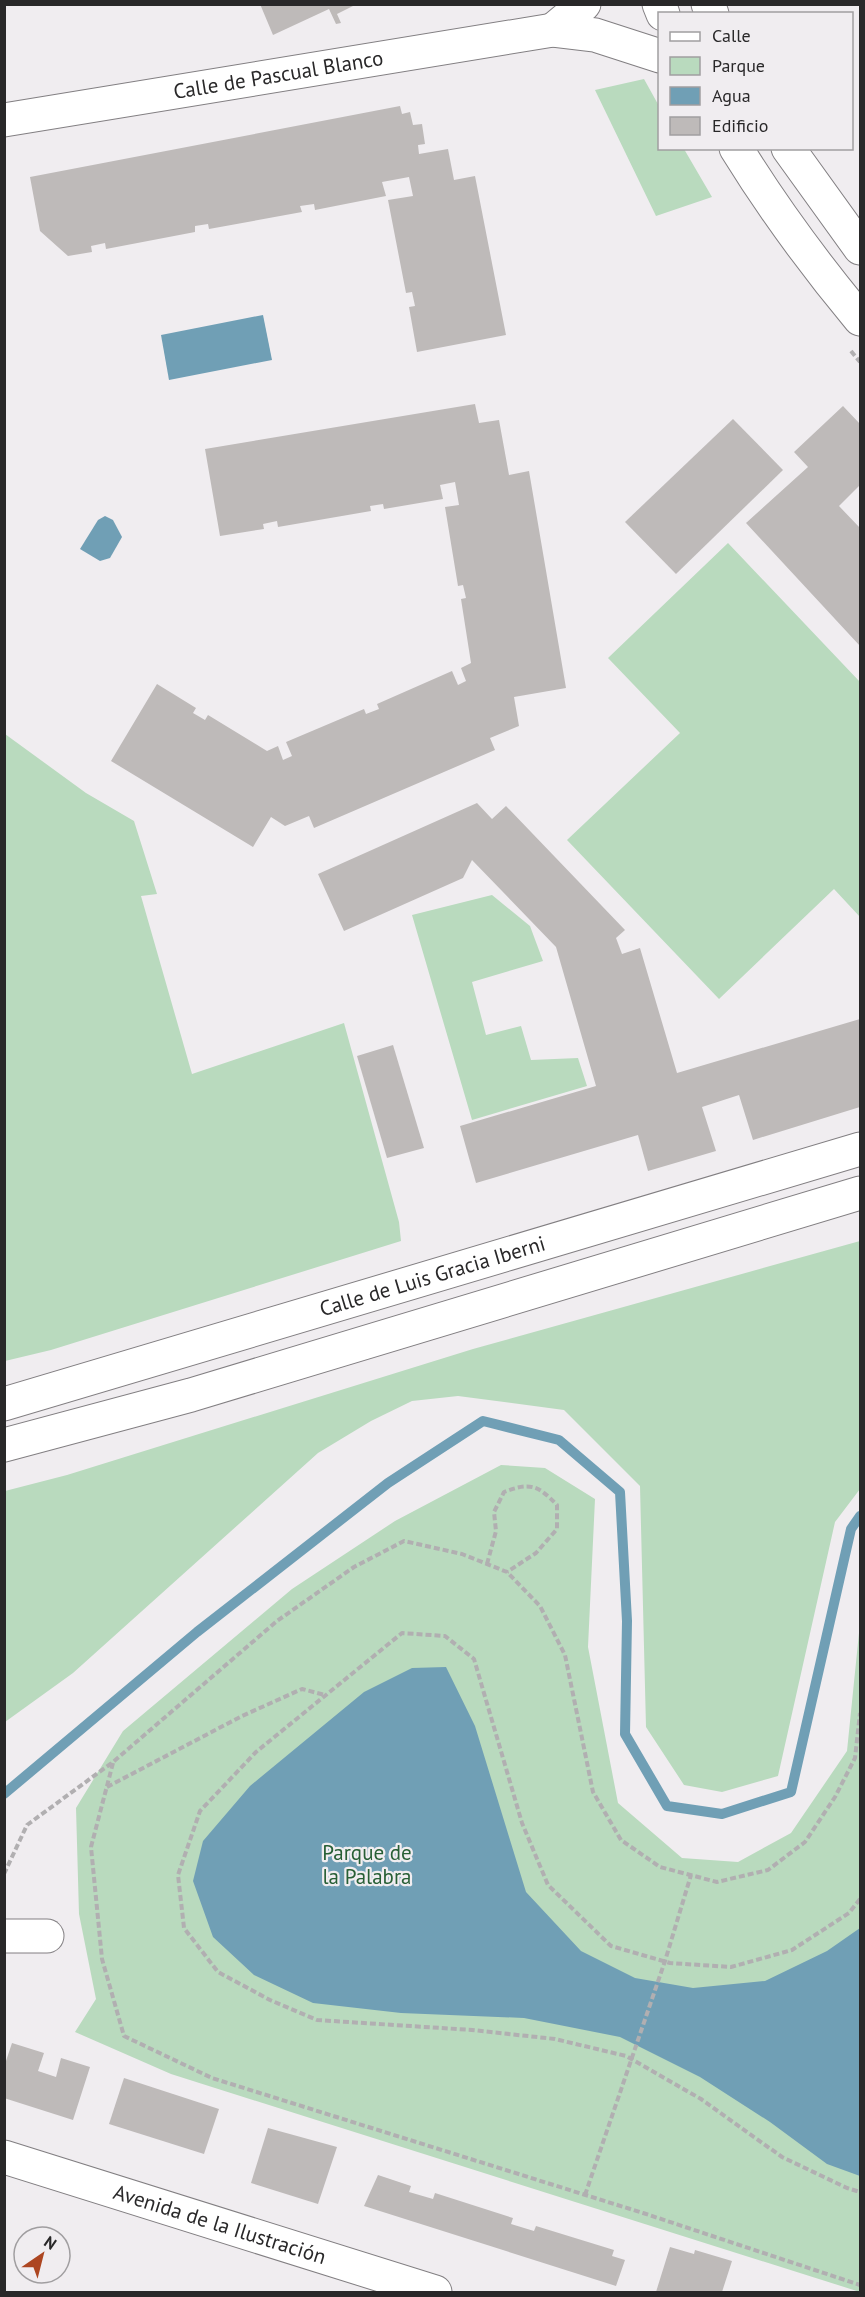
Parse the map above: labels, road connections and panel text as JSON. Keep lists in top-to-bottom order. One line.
{"streets":{"main road":["Calle de Pascual Blanco","Calle de Luis Gracia Iberni","Avenida de la Ilustración"]},"parks":["Parque de la Palabra"],"legend":["Calle","Parque","Agua","Edificio"],"north":"top right"}
